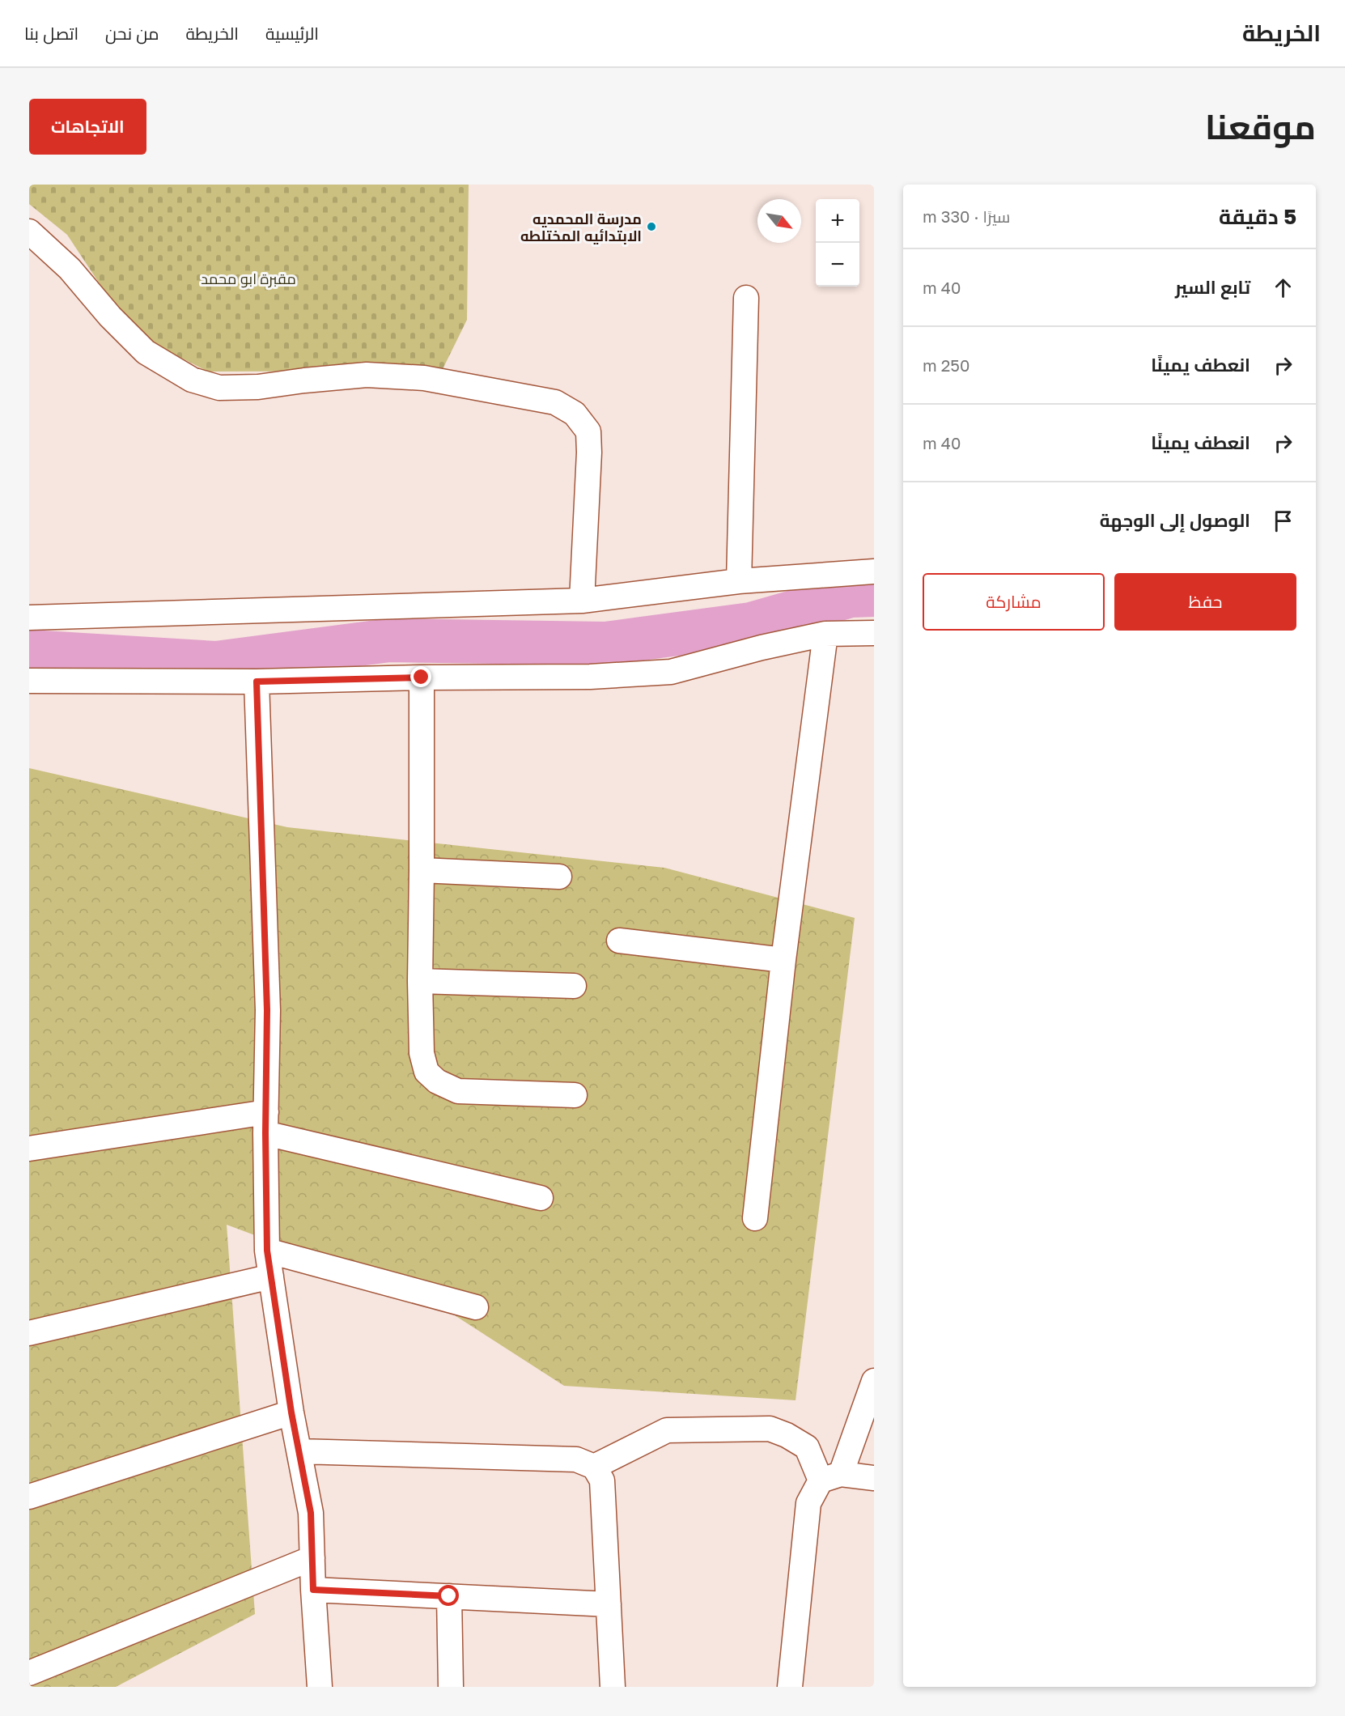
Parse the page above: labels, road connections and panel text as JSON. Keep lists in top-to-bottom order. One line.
{"parks":["مقبرة ابو محمد"],"places":["مدرسة المحمديه الابتدائيه المختلطه"],"north":"bottom right","page":{"header":"الخريطة","nav":["الرئيسية","الخريطة","من نحن","اتصل بنا"],"title":"موقعنا","buttons":["الاتجاهات",["حفظ","مشاركة"]],"heading":["5 دقيقة","سيرًا · 330 m"],"map_buttons":["+","−"],"list":[["تابع السير","40 m"],["انعطف يمينًا","250 m"],["انعطف يمينًا","40 m"],"الوصول إلى الوجهة"]}}
